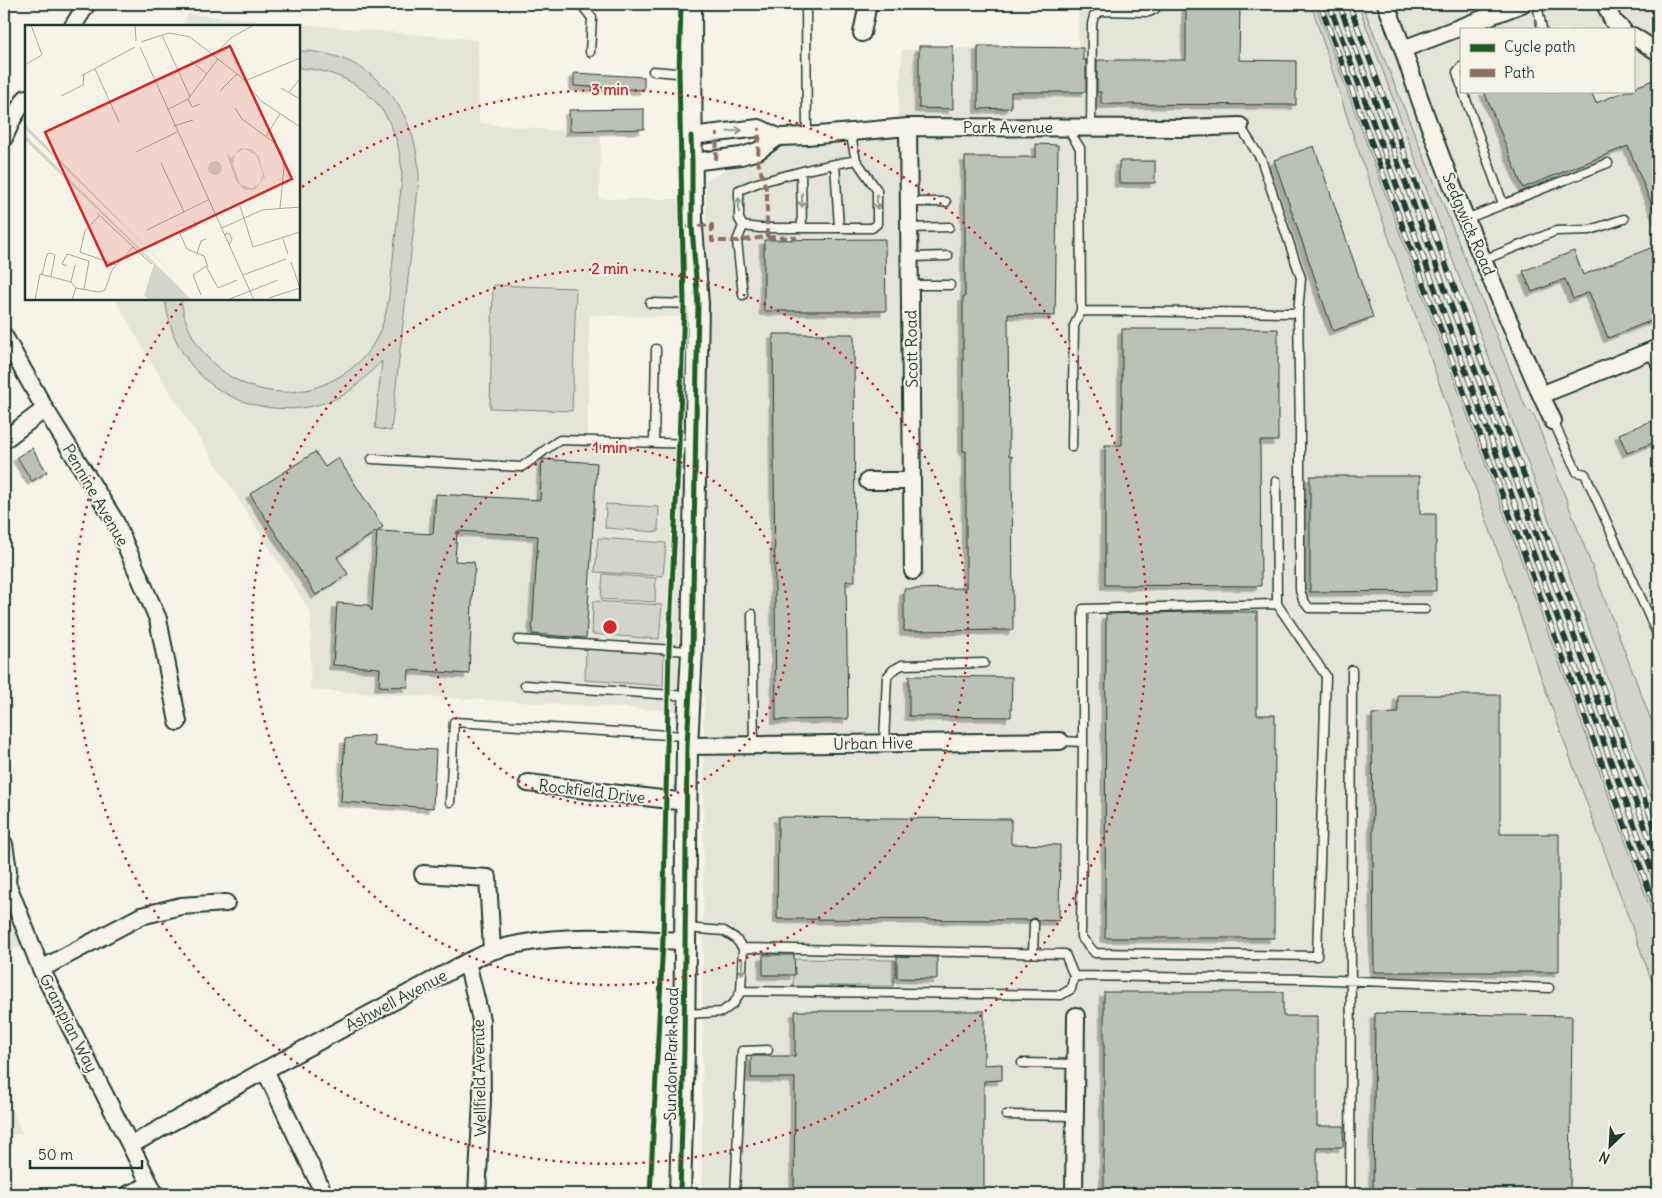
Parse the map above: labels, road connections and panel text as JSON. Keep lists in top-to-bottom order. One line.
{"streets":{"street":["Park Avenue","Sedgwick Road","Scott Road","Pennine Avenue","Urban Hive","Rockfield Drive","Ashwell Avenue","Grampian Way","Sundon Park Road","Wellfield Avenue"]},"crossings":[["Park Avenue","Scott Road"],["Park Avenue","Sundon Park Road"],["Urban Hive","Sundon Park Road"],["Rockfield Drive","Sundon Park Road"],["Ashwell Avenue","Grampian Way"],["Ashwell Avenue","Sundon Park Road"],["Ashwell Avenue","Wellfield Avenue"]],"legend":["Cycle path","Path"],"scale_bar":"50 m","north":"bottom left","rings":["3 min","2 min","1 min"]}
